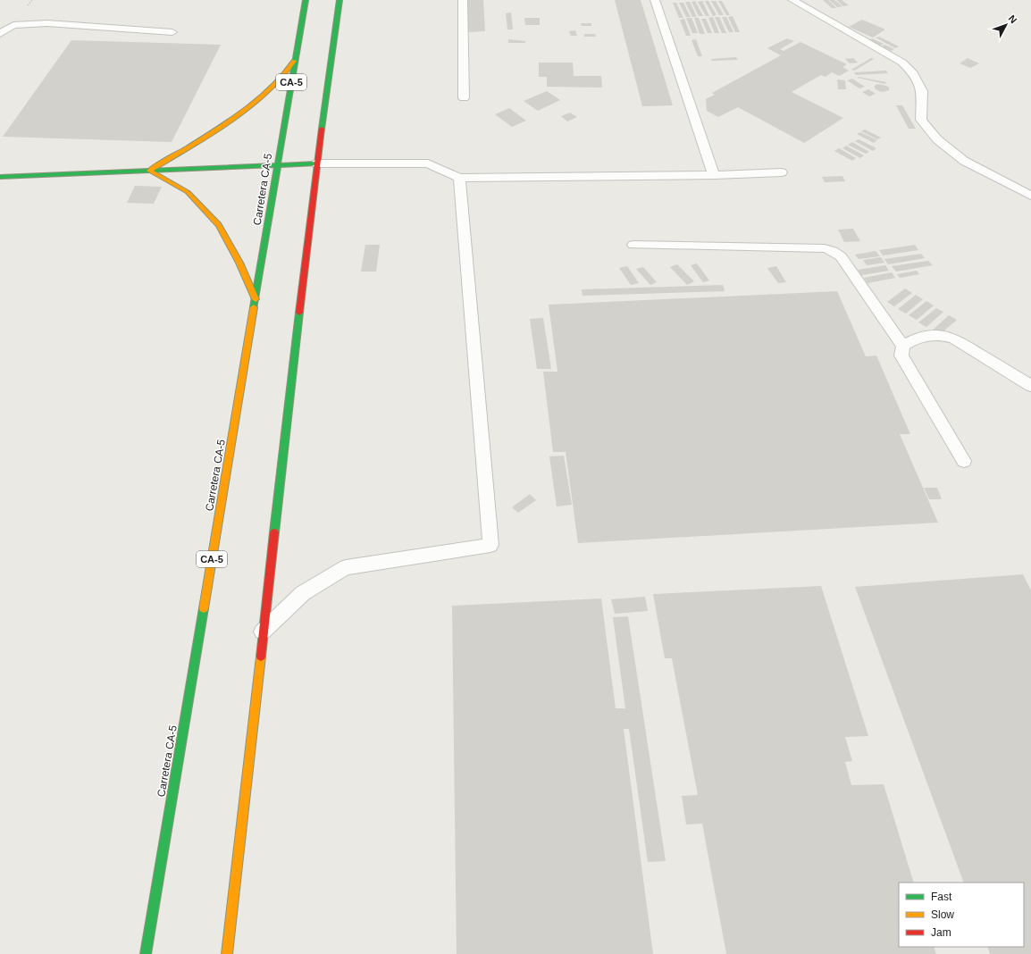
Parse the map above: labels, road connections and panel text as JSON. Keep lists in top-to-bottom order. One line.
{"streets":{"main road":["CA-5","Carretera CA-5"]},"legend":["Fast","Slow","Jam"],"north":"top right"}
